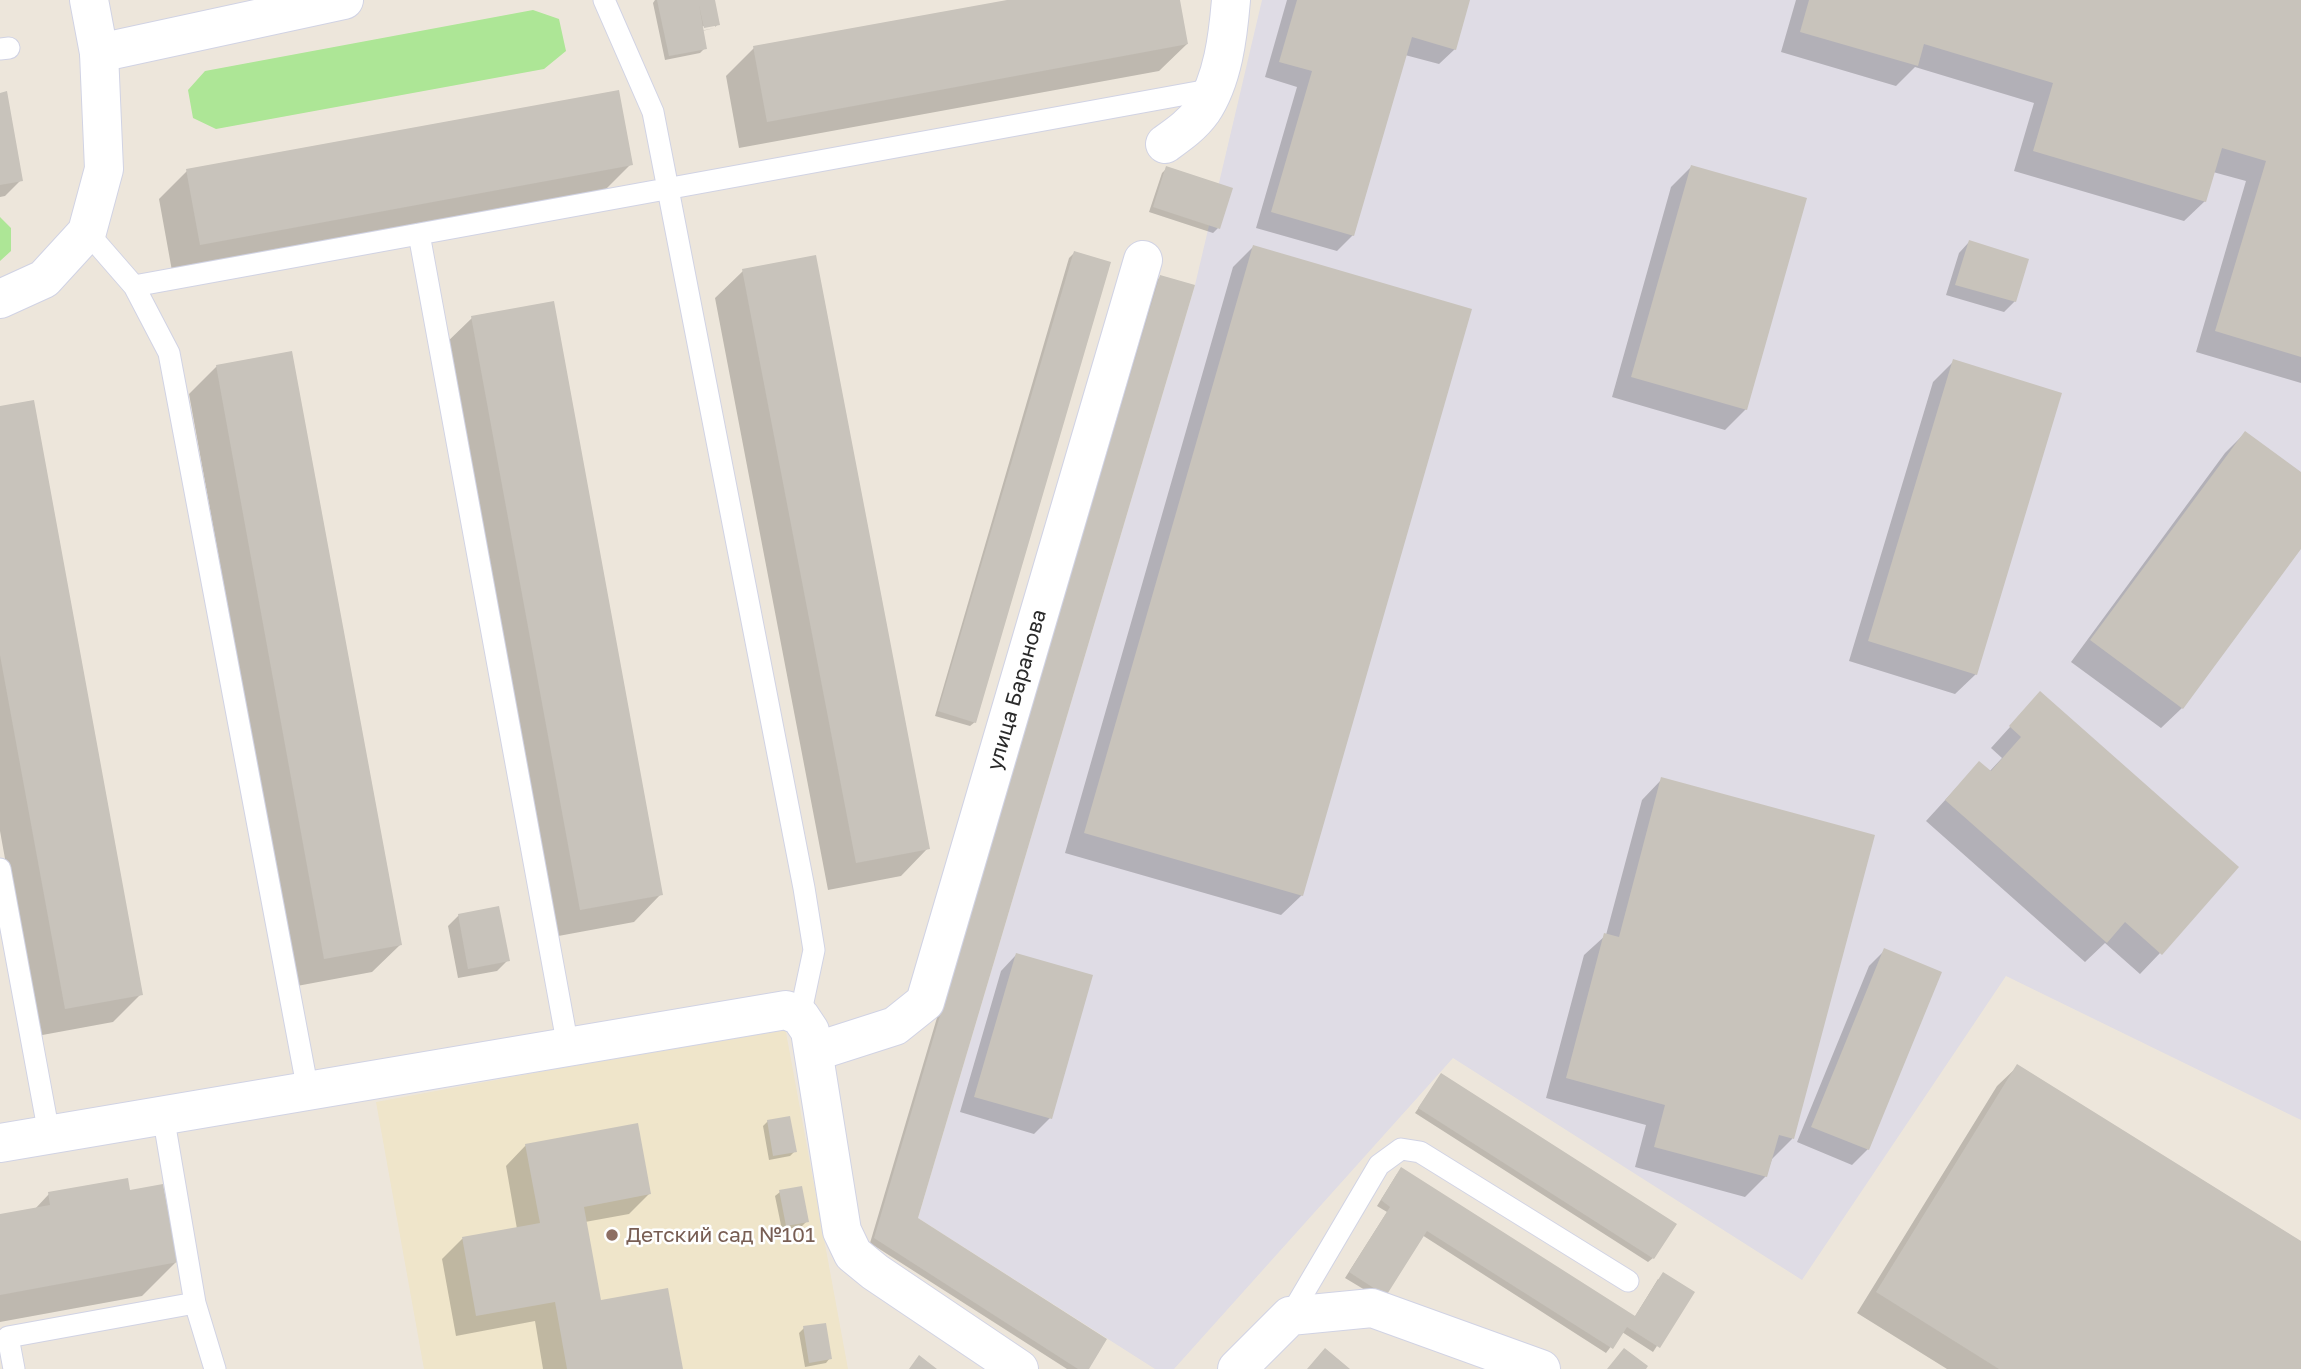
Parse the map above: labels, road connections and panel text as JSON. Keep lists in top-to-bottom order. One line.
{"streets":{"street":["улица Баранова"]},"places":["Детский сад №101"]}
